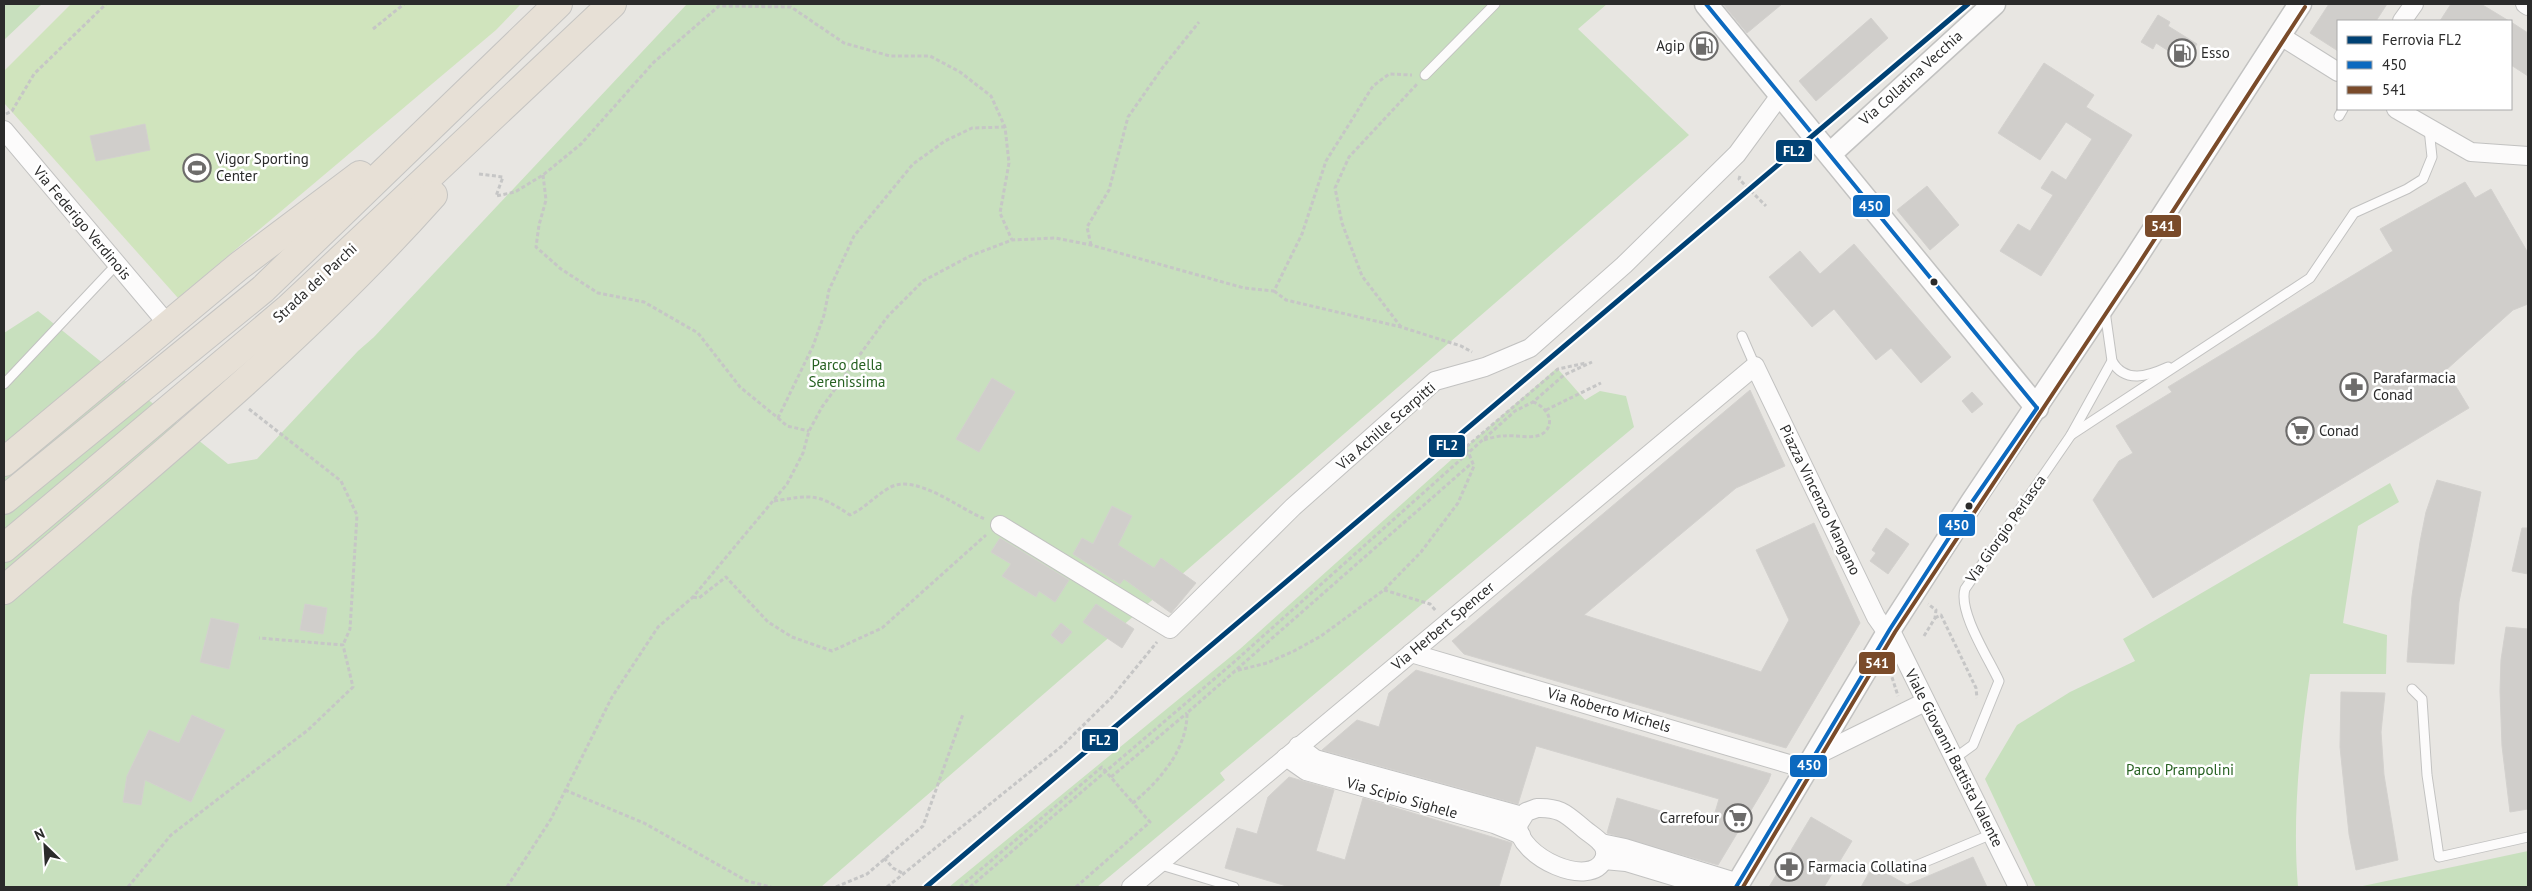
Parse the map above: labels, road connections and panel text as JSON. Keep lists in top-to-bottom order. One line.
{"streets":{"highway":["Strada dei Parchi"],"street":["Via Collatina Vecchia","Via Federigo Verdinois","Via Achille Scarpitti","Piazza Vincenzo Mangano","Via Herbert Spencer","Via Roberto Michels","Viale Giovanni Battista Valente","Via Scipio Sighele"],"lane":["Via Giorgio Perlasca"]},"crossings":[["Piazza Vincenzo Mangano","Via Herbert Spencer"],["Piazza Vincenzo Mangano","Viale Giovanni Battista Valente"],["Via Giorgio Perlasca","Viale Giovanni Battista Valente"],["Via Herbert Spencer","Via Roberto Michels"],["Via Herbert Spencer","Via Scipio Sighele"]],"parks":["Parco della Serenissima","Parco Prampolini"],"places":{"fuel station":["Agip","Esso"],"sports":["Vigor Sporting Center"],"pharmacy":["Parafarmacia Conad","Farmacia Collatina"],"supermarket":["Conad","Carrefour"]},"lines":["rail line FL2","transit line 450","transit line 541"],"legend":["Ferrovia FL2","450","541"],"north":"top left"}
